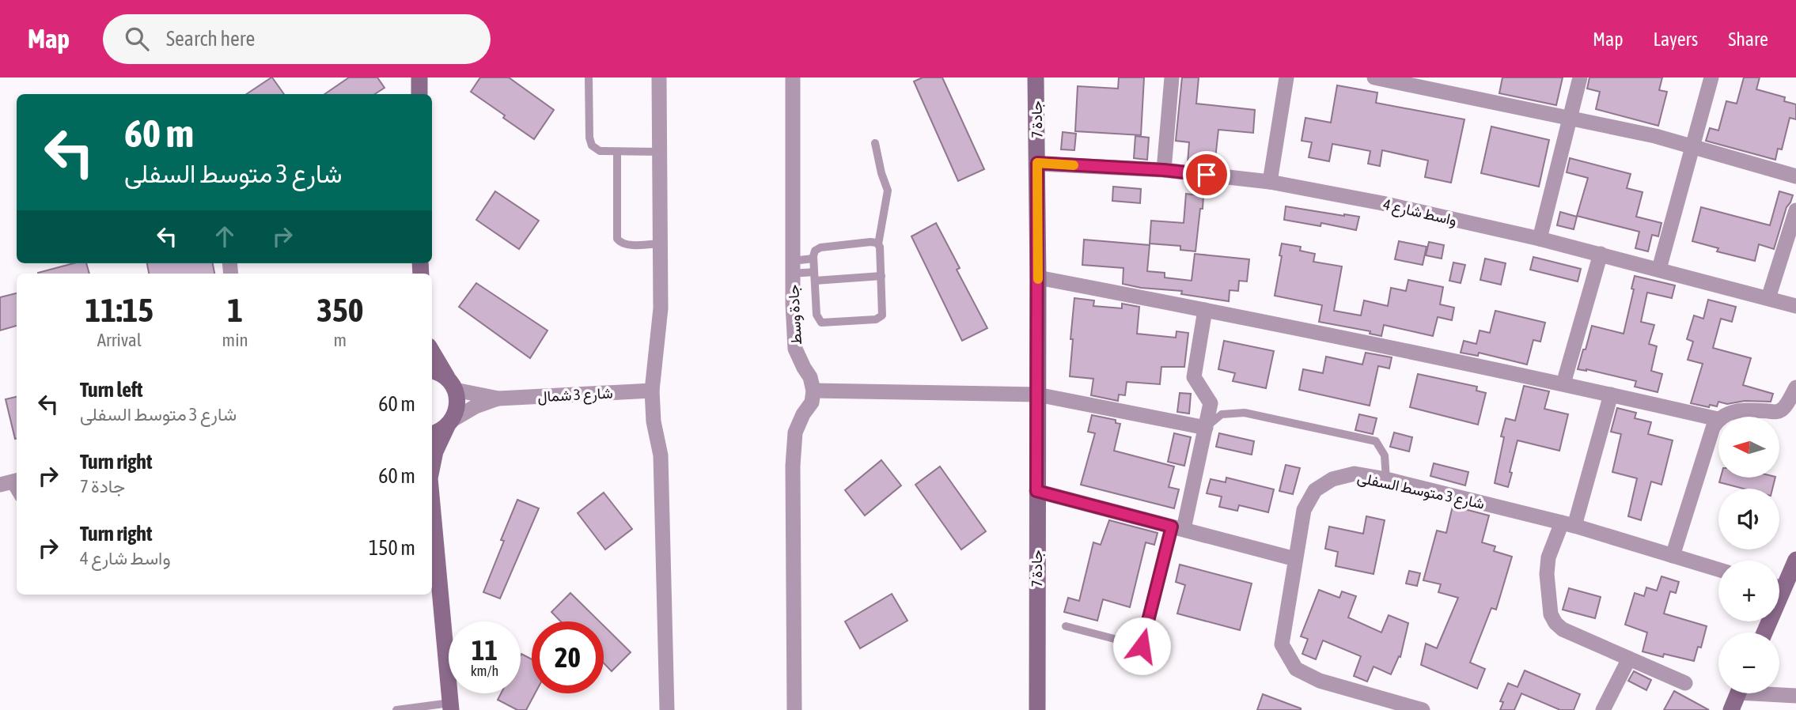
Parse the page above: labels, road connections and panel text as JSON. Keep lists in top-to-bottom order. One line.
{"streets":{"main road":["جادة 7"],"street":["واسط شارع 4","جادة وسط","شارع 3 شمال","شارع 3 متوسط السفلى"]},"crossings":[["جادة 7","واسط شارع 4"]],"north":"left","page":{"header":"Map","search":"Search here","nav":["Map","Layers","Share"],"turn":["60 m","شارع 3 متوسط السفلى"],"eta":["11:15","Arrival","1","min","350","m"],"list":[{"name":"Turn left","note":"شارع 3 متوسط السفلى","value":"60 m"},{"name":"Turn right","note":"جادة 7","value":"60 m"},{"name":"Turn right","note":"واسط شارع 4","value":"150 m"}],"map_buttons":["+","−"],"speed":"11 km/h","limit":"20"}}
